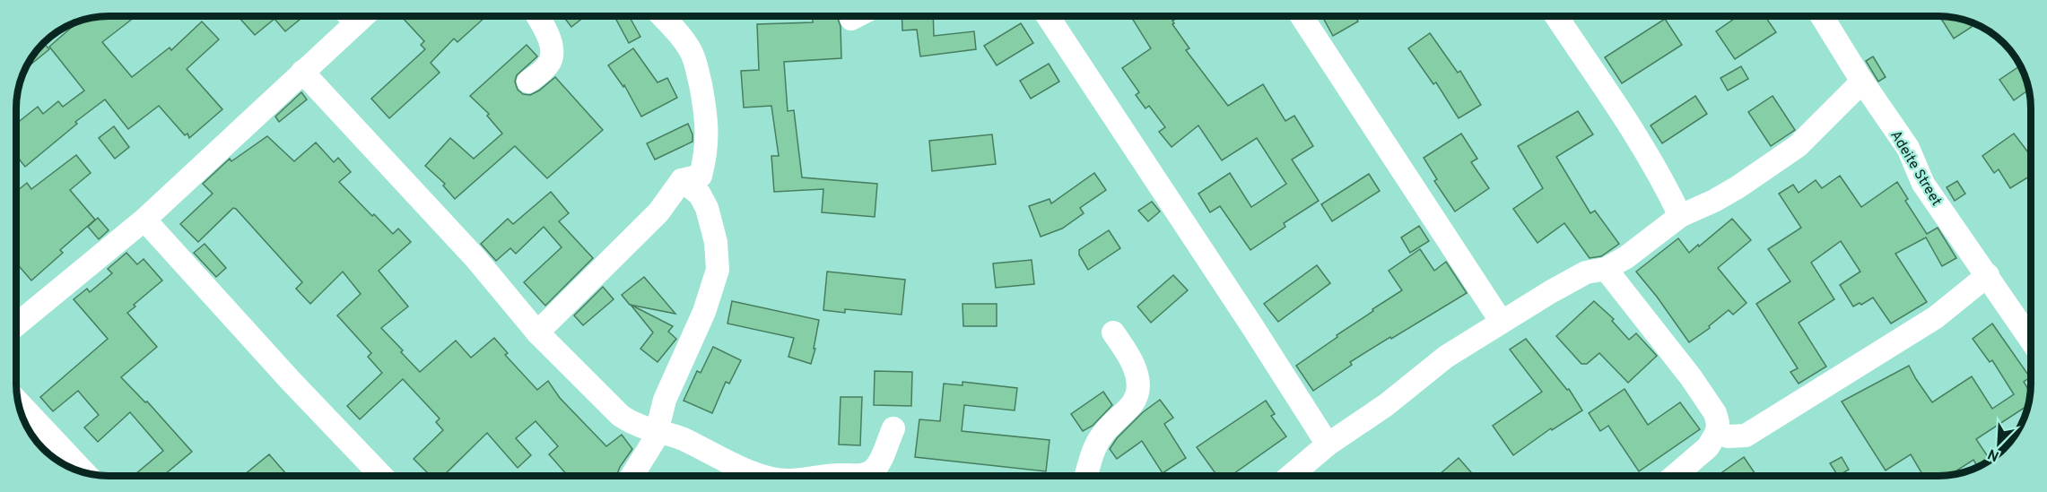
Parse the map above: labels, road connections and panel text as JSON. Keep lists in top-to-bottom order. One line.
{"streets":{"street":["Adeite Street"]},"north":"bottom left"}
